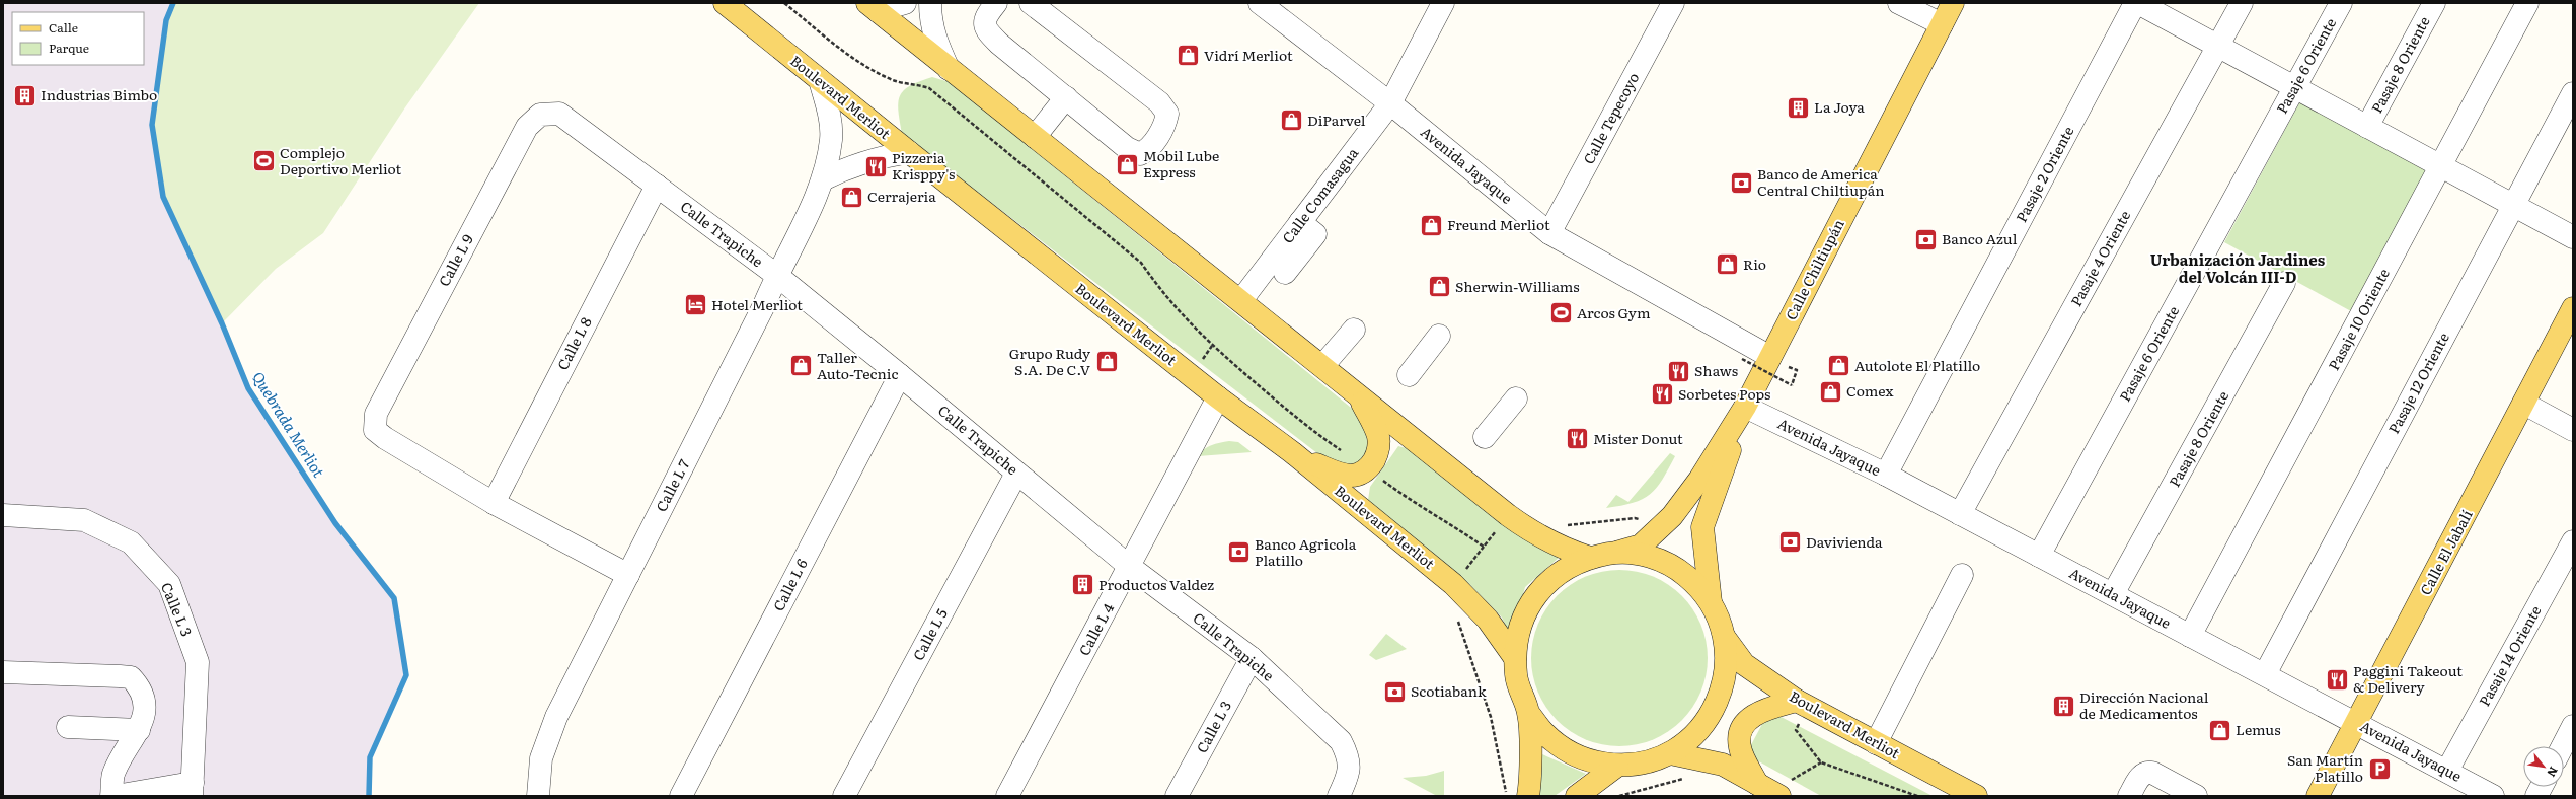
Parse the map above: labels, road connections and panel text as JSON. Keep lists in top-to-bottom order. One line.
{"streets":{"main road":["Boulevard Merliot","Calle Chiltiupán","Calle El Jabalí"],"street":["Pasaje 8 Oriente","Pasaje 6 Oriente","Calle Tepecoyo","Avenida Jayaque","Pasaje 2 Oriente","Calle Comasagua","Calle Trapiche","Pasaje 4 Oriente","Calle L 9","Pasaje 10 Oriente","Calle L 8","Pasaje 12 Oriente","Calle L 7","Calle L 6","Calle L 3","Calle L 4","Calle L 5","Pasaje 14 Oriente"]},"crossings":[["Pasaje 8 Oriente","Avenida Jayaque"],["Pasaje 6 Oriente","Avenida Jayaque"],["Boulevard Merliot","Calle L 7"],["Boulevard Merliot","Calle L 4"],["Calle Tepecoyo","Avenida Jayaque"],["Avenida Jayaque","Pasaje 2 Oriente"],["Avenida Jayaque","Calle Comasagua"],["Avenida Jayaque","Pasaje 4 Oriente"],["Avenida Jayaque","Calle Chiltiupán"],["Avenida Jayaque","Pasaje 10 Oriente"],["Avenida Jayaque","Pasaje 12 Oriente"],["Avenida Jayaque","Calle El Jabalí"],["Avenida Jayaque","Pasaje 14 Oriente"],["Calle Trapiche","Calle L 9"],["Calle Trapiche","Calle L 8"],["Calle Trapiche","Calle L 7"],["Calle Trapiche","Calle L 6"],["Calle Trapiche","Calle L 3"],["Calle Trapiche","Calle L 4"],["Calle Trapiche","Calle L 5"],["Calle L 9","Calle L 8"]],"districts":["Urbanización Jardines del Volcán III-D"],"water":["Quebrada Merliot"],"places":{"shop":["Vidrí Merliot","DiParvel","Mobil Lube Express","Cerrajeria","Freund Merliot","Rio","Sherwin-Williams","Grupo Rudy S.A. De C.V","Taller Auto-Tecnic","Autolote El Platillo","Comex","Lemus"],"building":["Industrias Bimbo","La Joya","Productos Valdez","Dirección Nacional de Medicamentos"],"sports":["Complejo Deportivo Merliot","Arcos Gym"],"restaurant":["Pizzeria Krisppy's","Shaws","Sorbetes Pops","Mister Donut","Paggini Takeout & Delivery"],"bank":["Banco de America Central Chiltiupán","Banco Azul","Davivienda","Banco Agricola Platillo","Scotiabank"],"hotel":["Hotel Merliot"],"parking":["San Martín Platillo"]},"legend":["Calle","Parque"],"north":"bottom right"}
